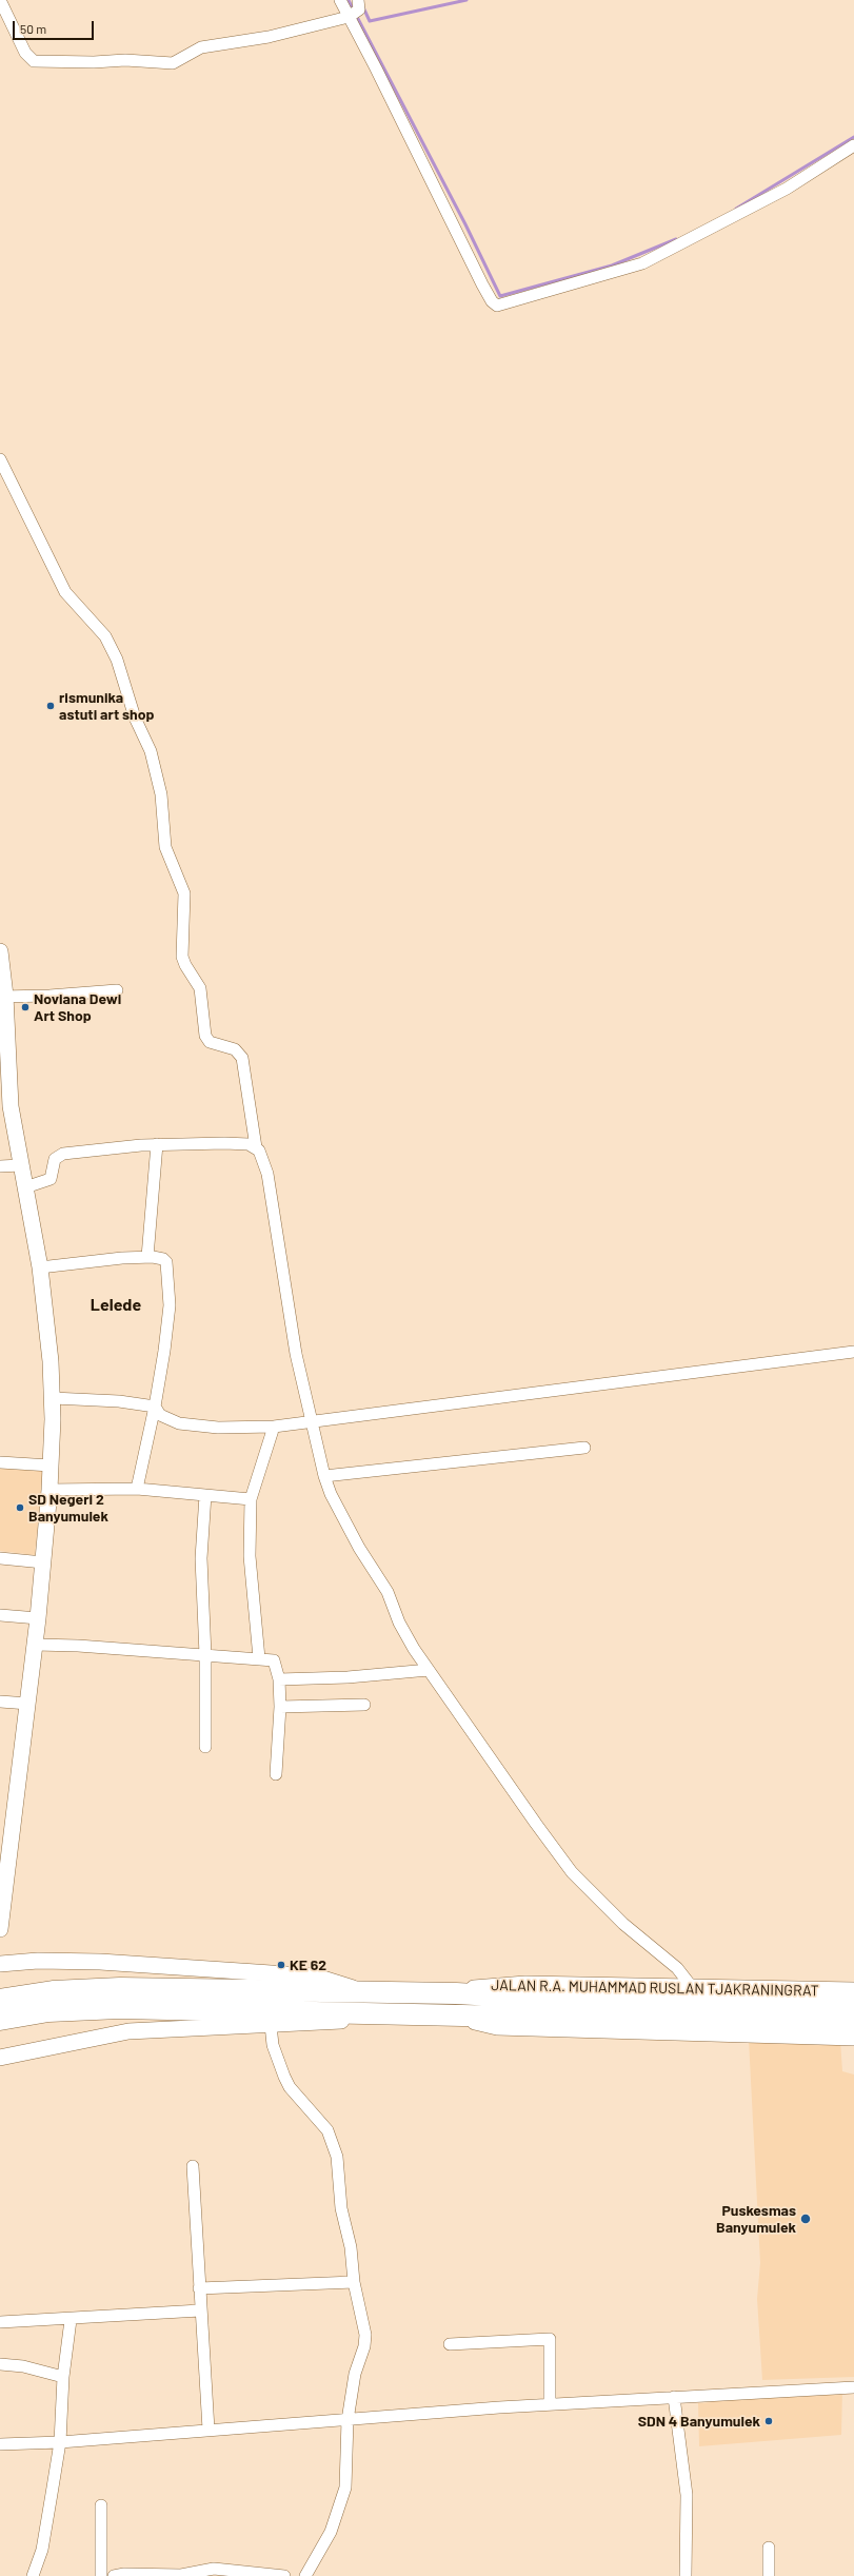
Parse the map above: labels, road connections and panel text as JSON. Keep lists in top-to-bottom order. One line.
{"streets":{"highway":["JALAN R.A. MUHAMMAD RUSLAN TJAKRANINGRAT"]},"districts":["Lelede"],"places":["rismunika astuti art shop","Noviana Dewi Art Shop","SD Negeri 2 Banyumulek","KE 62","Puskesmas Banyumulek","SDN 4 Banyumulek"],"scale_bar":"50 m"}
